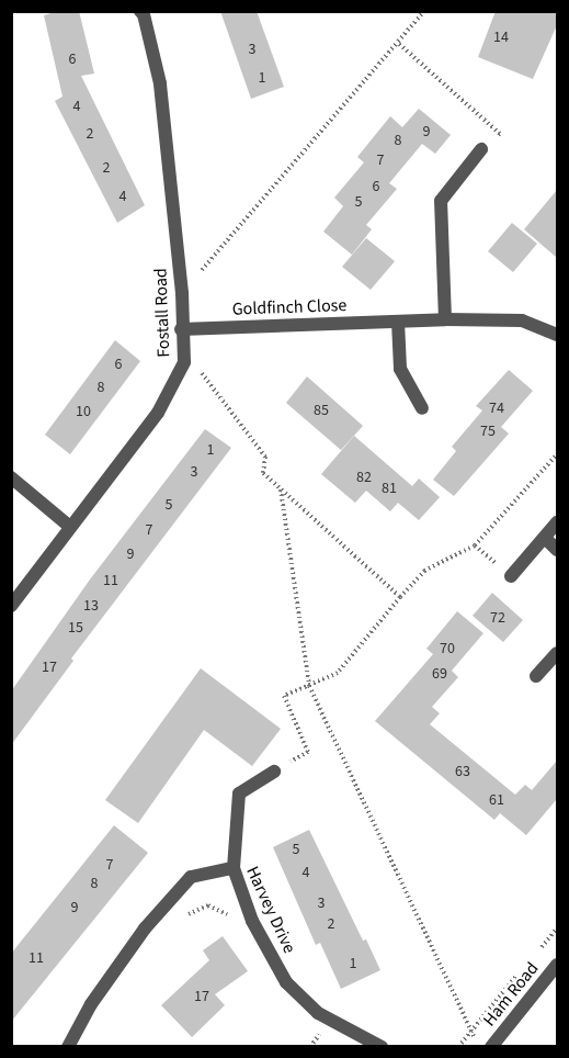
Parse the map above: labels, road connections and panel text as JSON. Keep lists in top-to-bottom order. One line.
{"streets":{"street":["Goldfinch Close","Fostall Road","Harvey Drive","Ham Road"]},"crossings":[["Goldfinch Close","Fostall Road"]],"house_numbers":["14","3","6","1","4","9","2","8","7","2","6","4","5","6","8","74","85","10","75","1","3","82","81","5","7","9","11","13","72","15","70","17","69","63","61","5","7","4","8","3","9","2","11","1","17"]}
